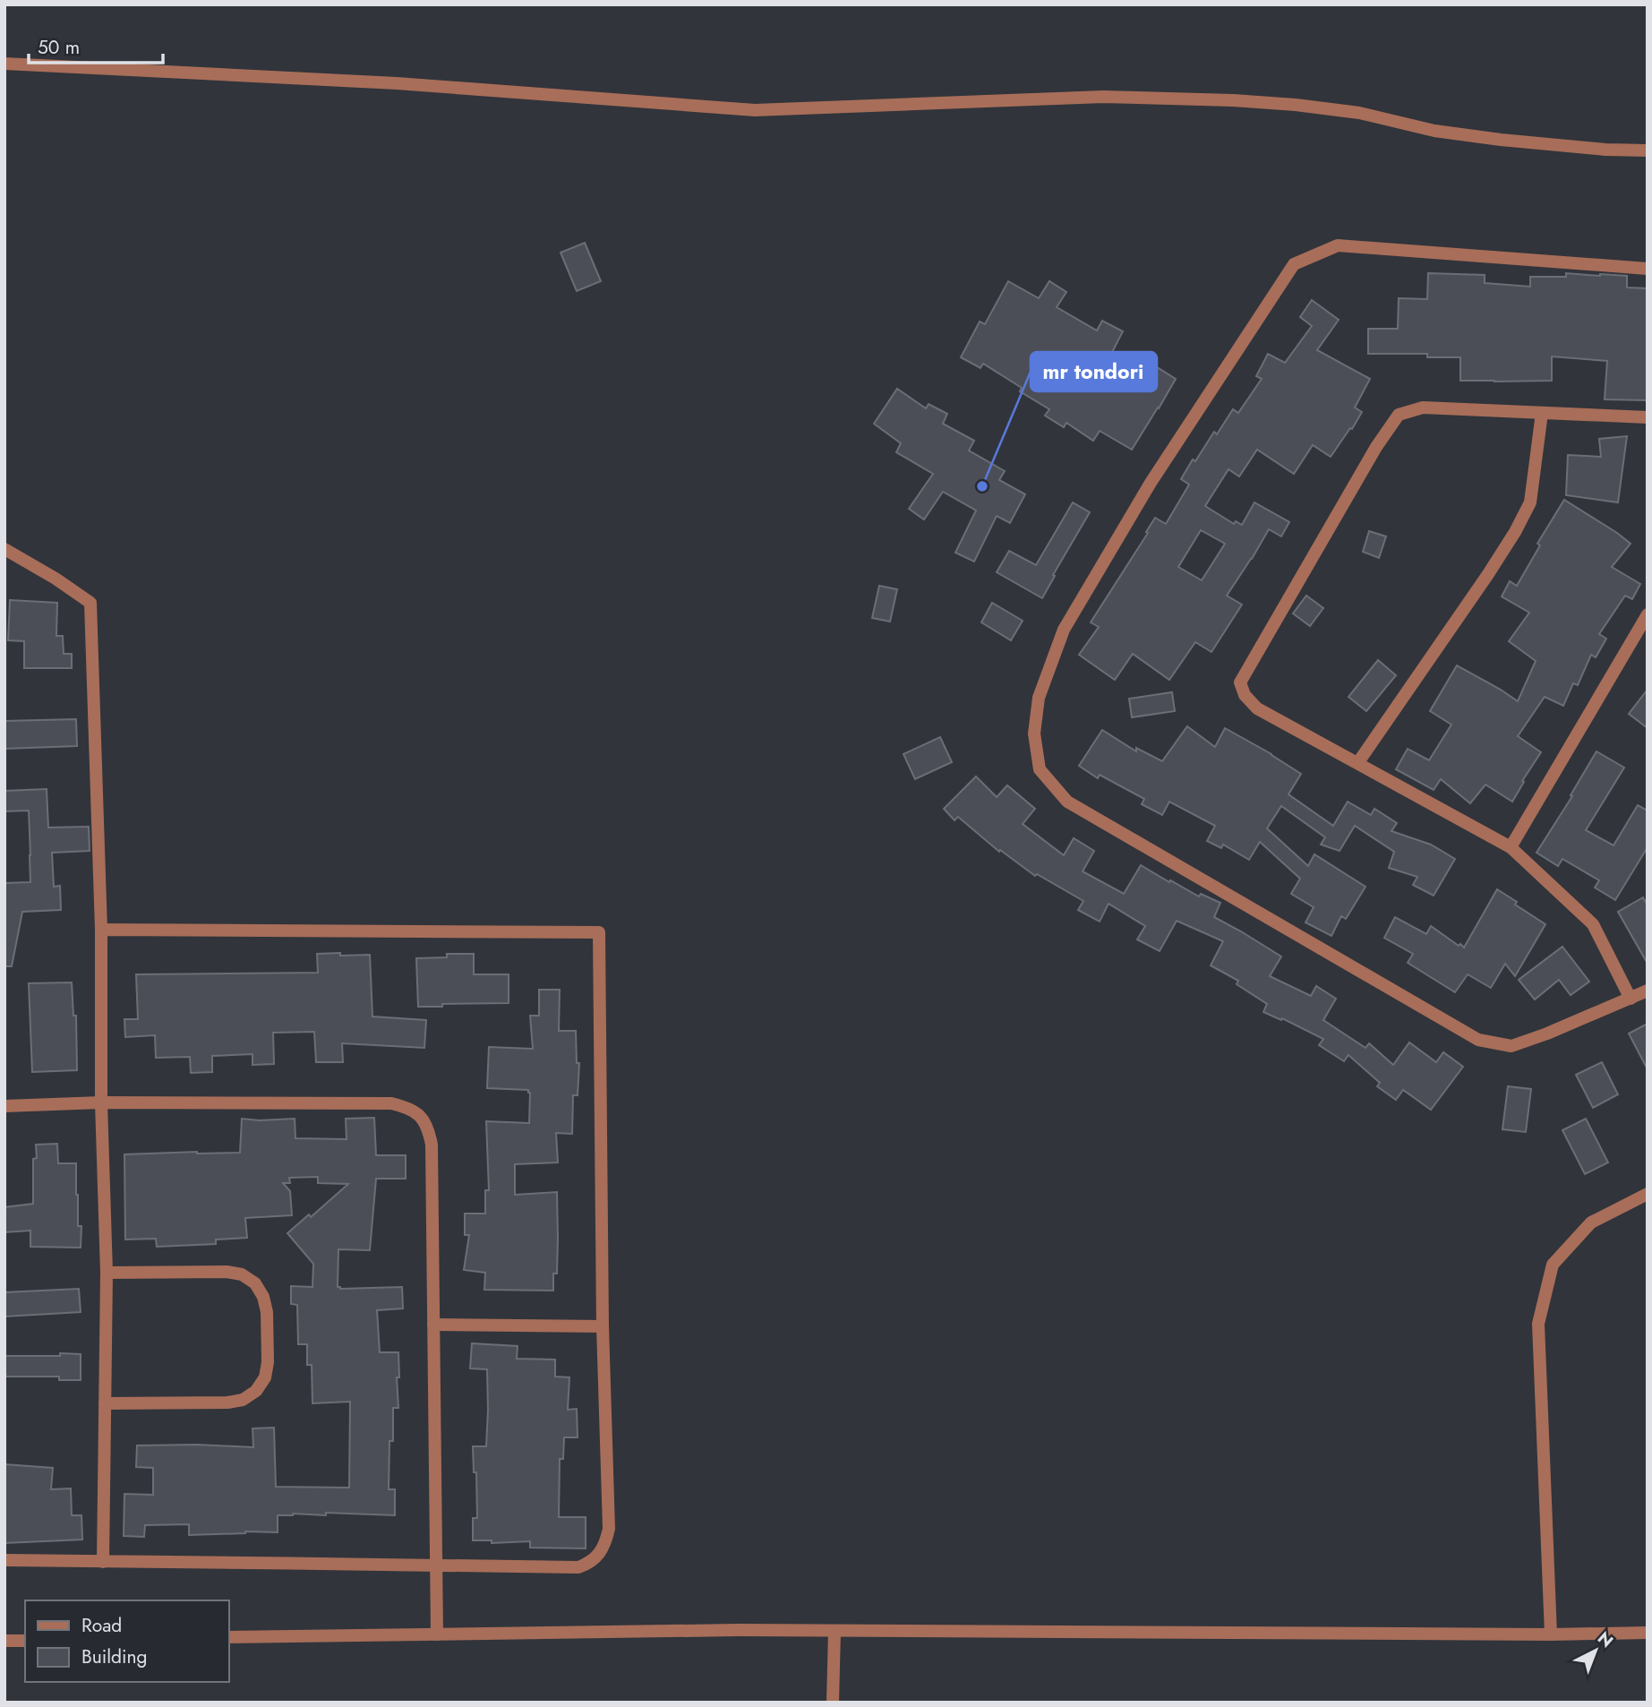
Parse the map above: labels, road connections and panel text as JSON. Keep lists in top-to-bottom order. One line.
{"places":["mr tondori"],"legend":["Road","Building"],"scale_bar":"50 m","north":"top right"}
